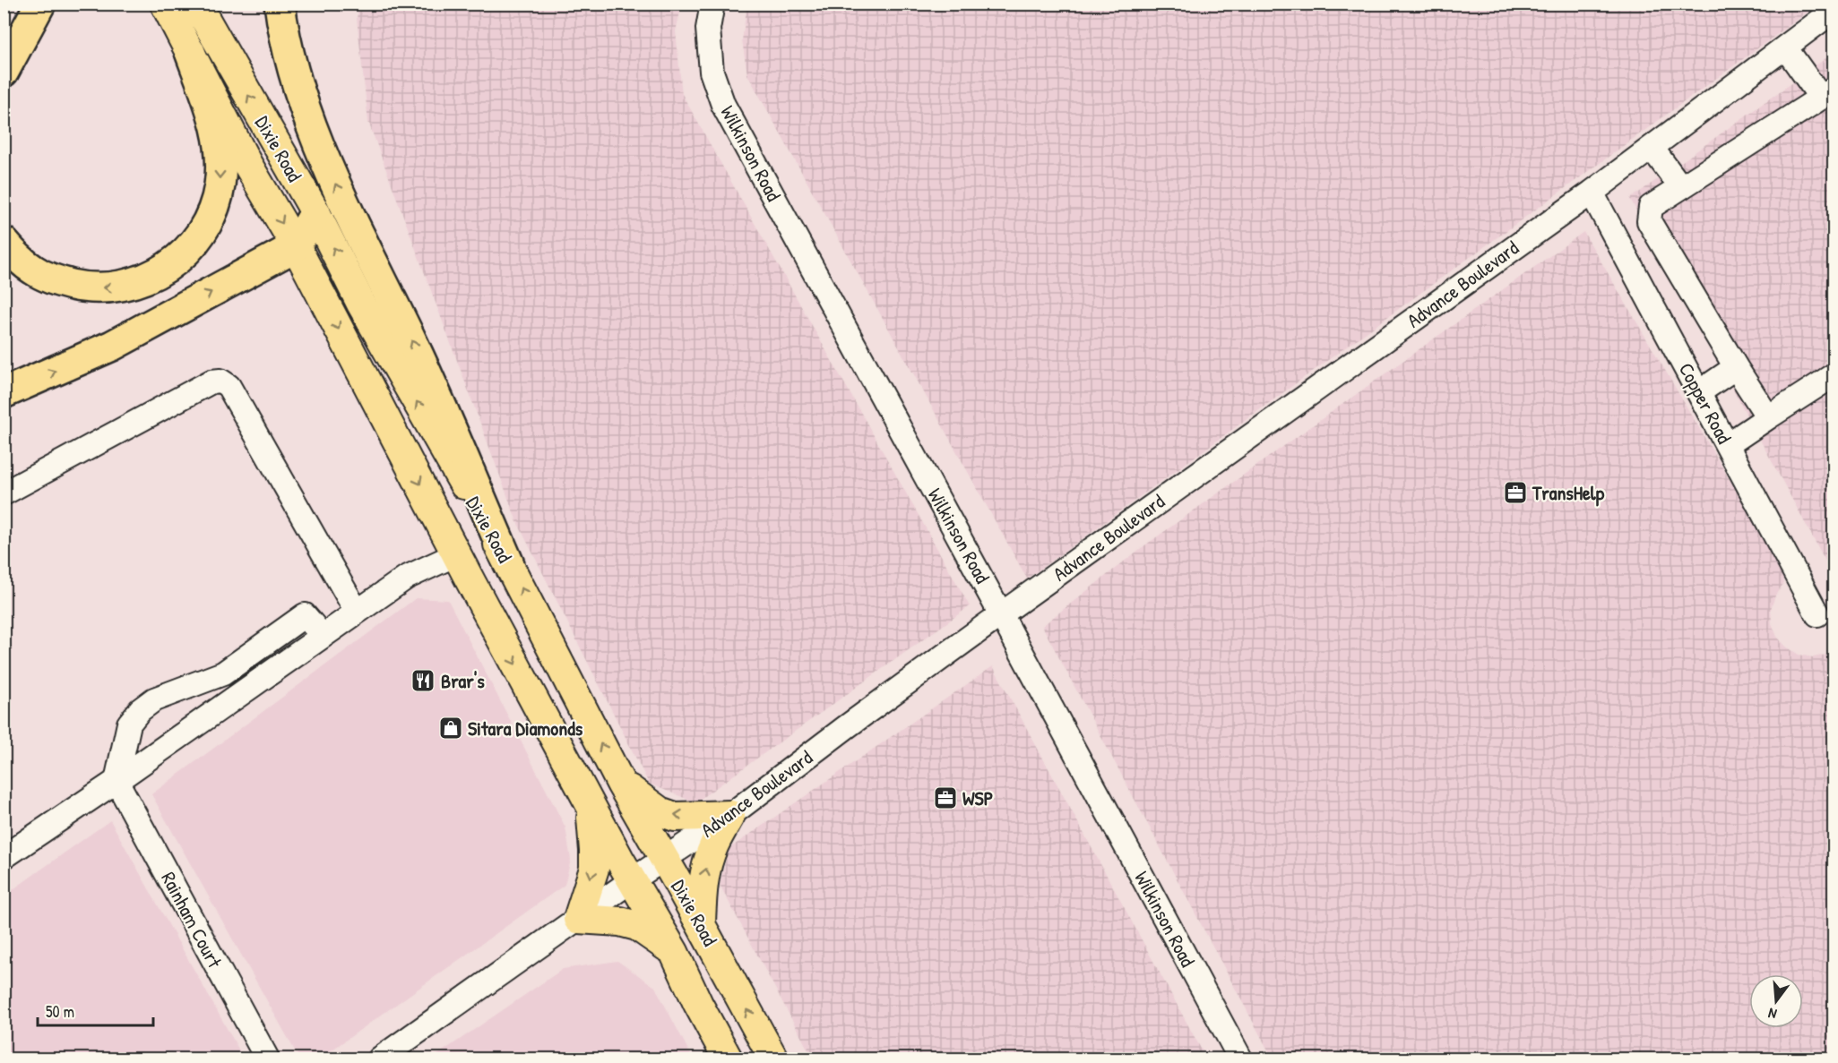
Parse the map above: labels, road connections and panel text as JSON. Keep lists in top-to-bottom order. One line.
{"streets":{"main road":["Dixie Road"],"street":["Wilkinson Road","Advance Boulevard","Copper Road","Rainham Court"]},"crossings":[["Dixie Road","Advance Boulevard"],["Wilkinson Road","Advance Boulevard"],["Advance Boulevard","Copper Road"]],"places":{"office":["TransHelp","WSP"],"restaurant":["Brar's"],"shop":["Sitara Diamonds"]},"scale_bar":"50 m","north":"bottom"}
